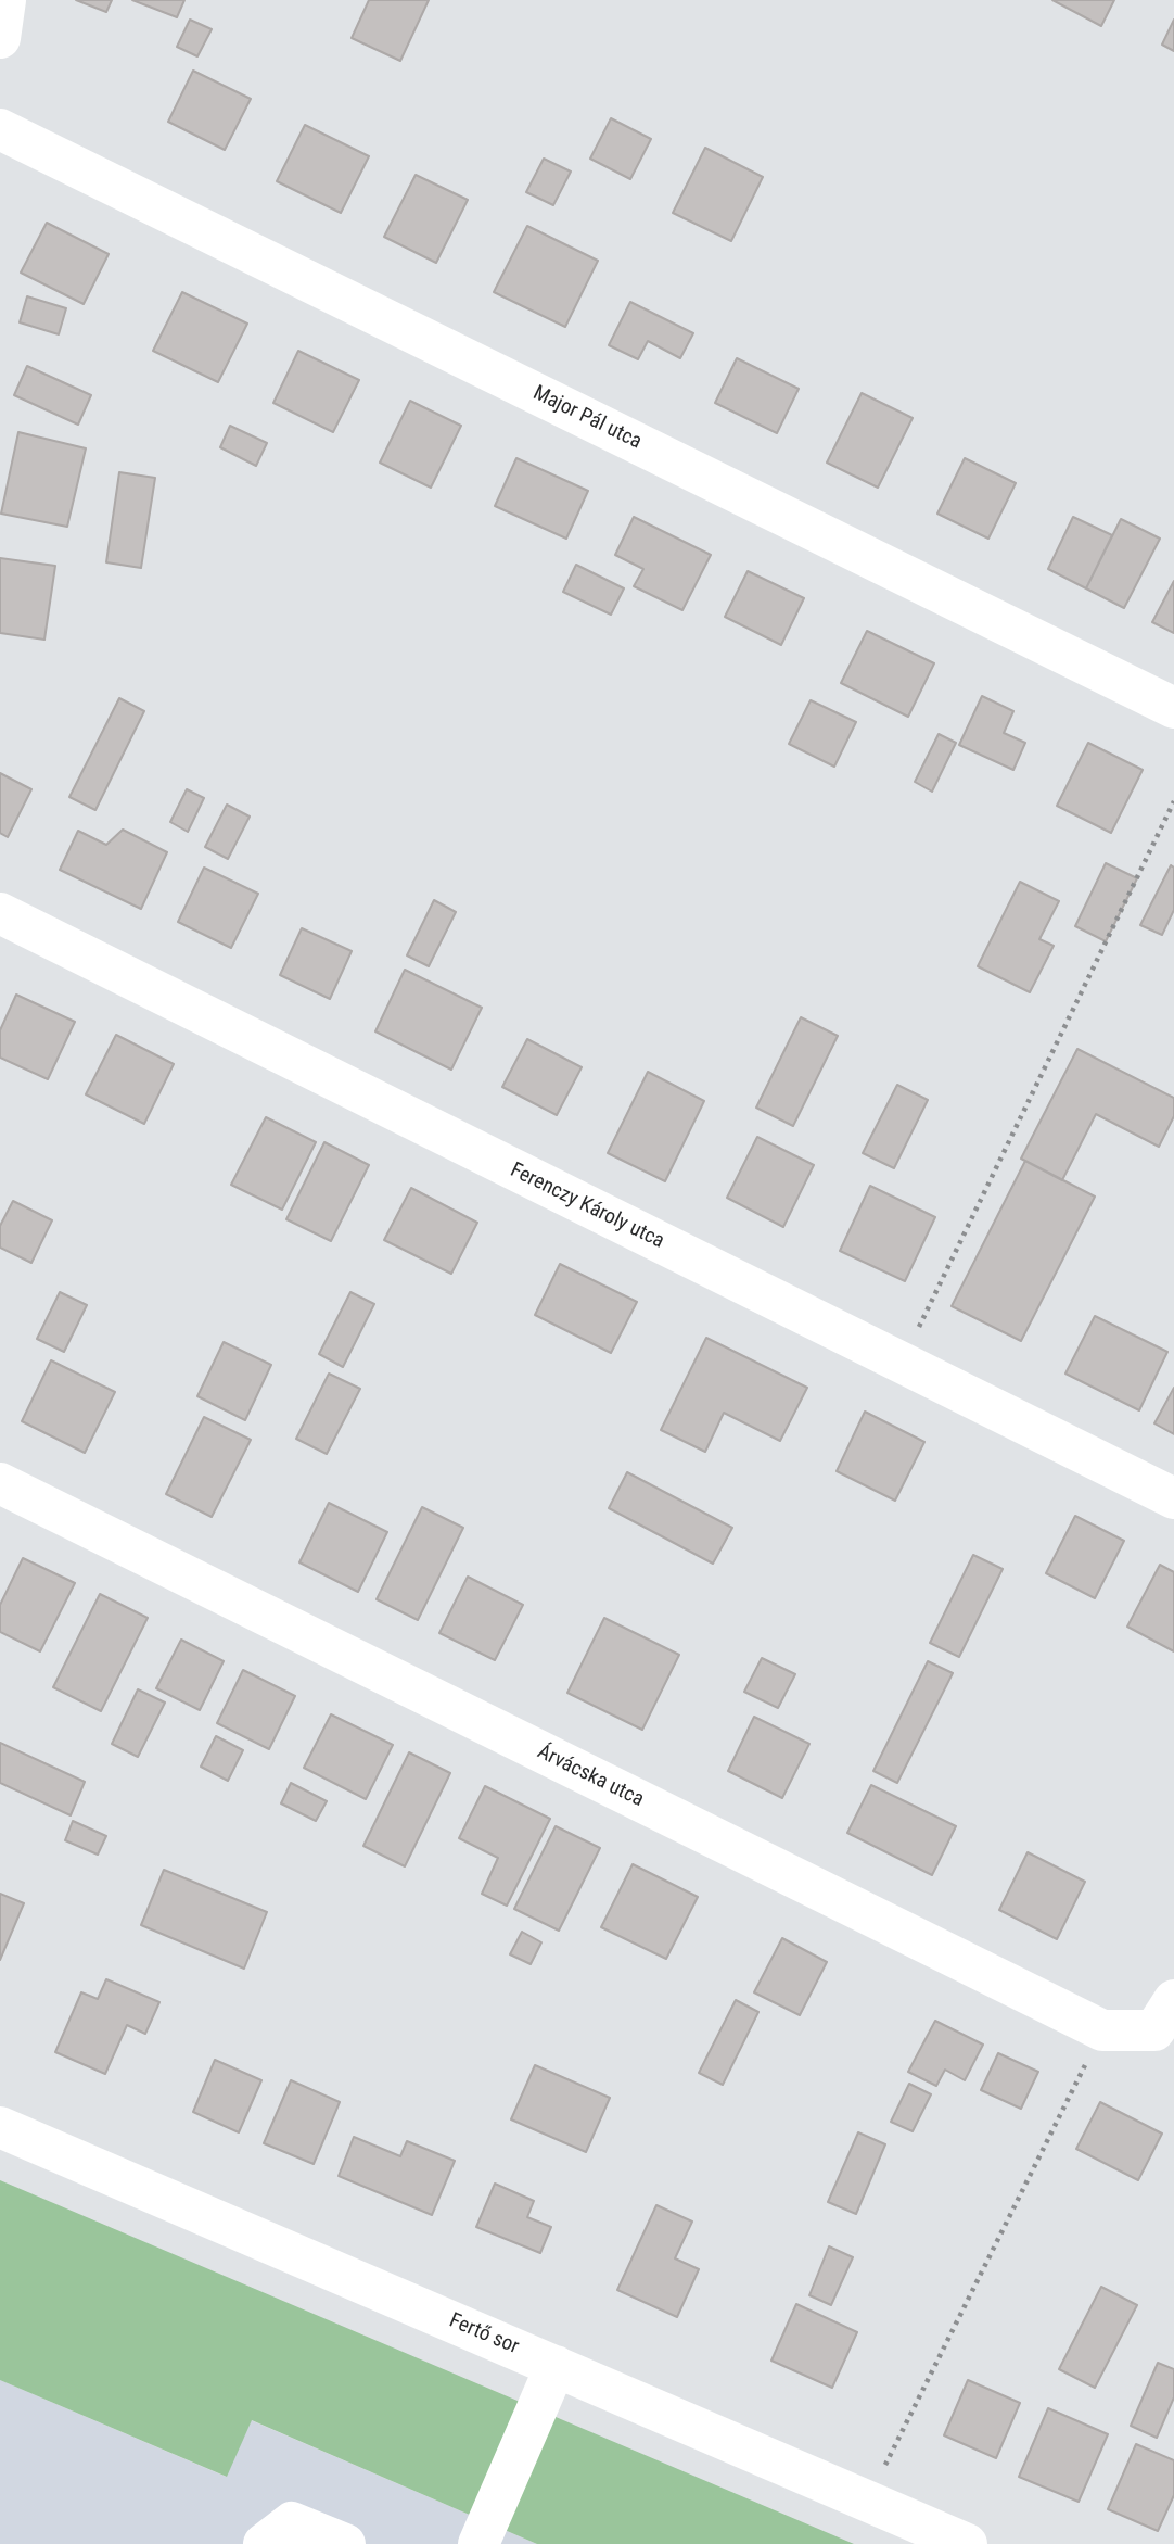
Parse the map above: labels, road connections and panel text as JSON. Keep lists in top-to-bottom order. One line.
{"streets":{"street":["Major Pál utca","Ferenczy Károly utca","Árvácska utca","Fertő sor"]}}
